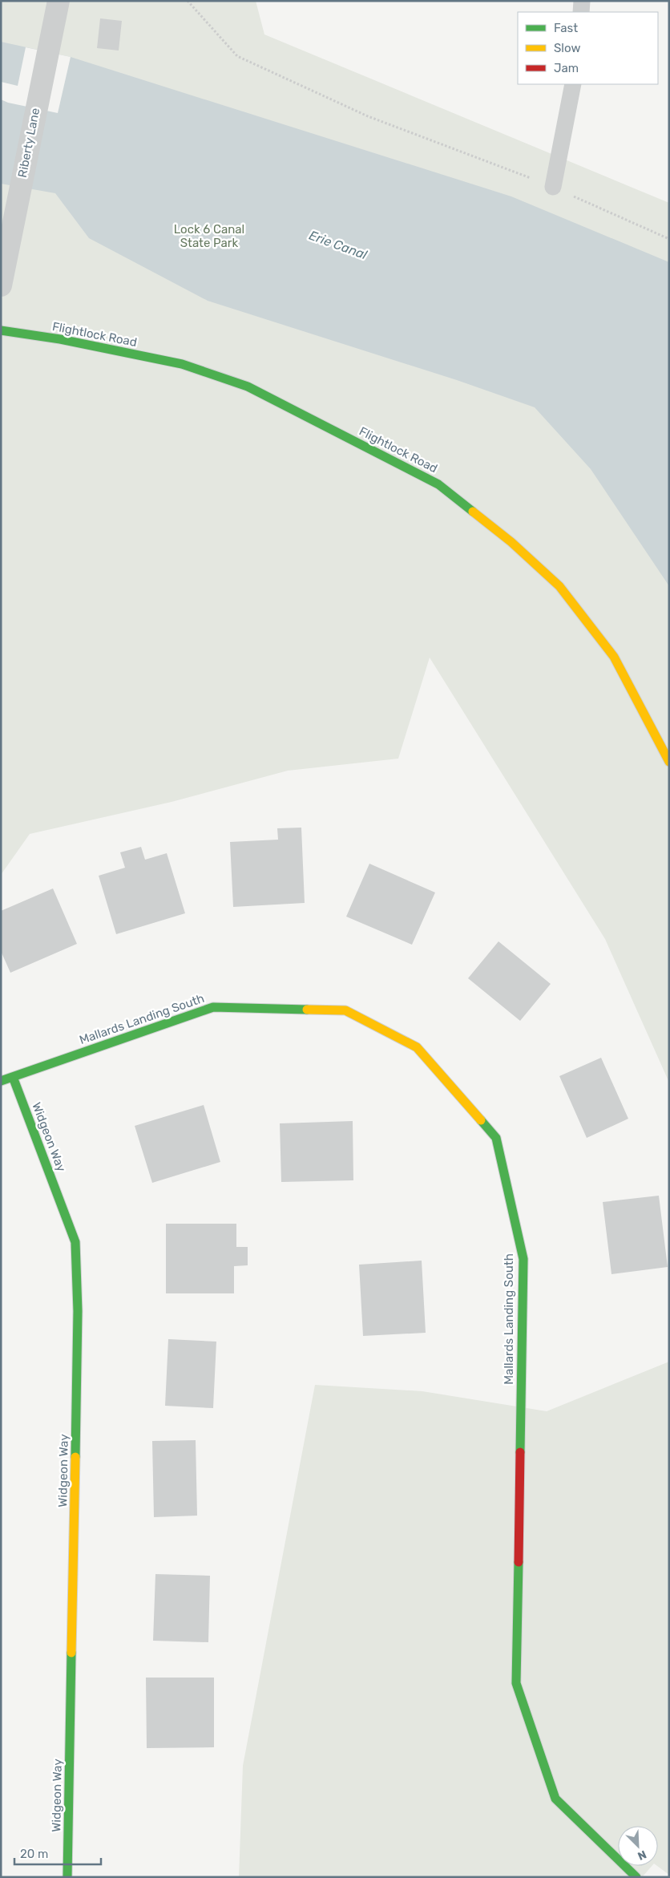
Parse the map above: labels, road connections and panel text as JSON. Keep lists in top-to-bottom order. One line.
{"streets":{"street":["Riberty Lane","Flightlock Road","Mallards Landing South","Widgeon Way"]},"crossings":[["Mallards Landing South","Widgeon Way"]],"water":["Erie Canal"],"parks":["Lock 6 Canal State Park"],"legend":["Fast","Slow","Jam"],"scale_bar":"20 m","north":"bottom right"}
